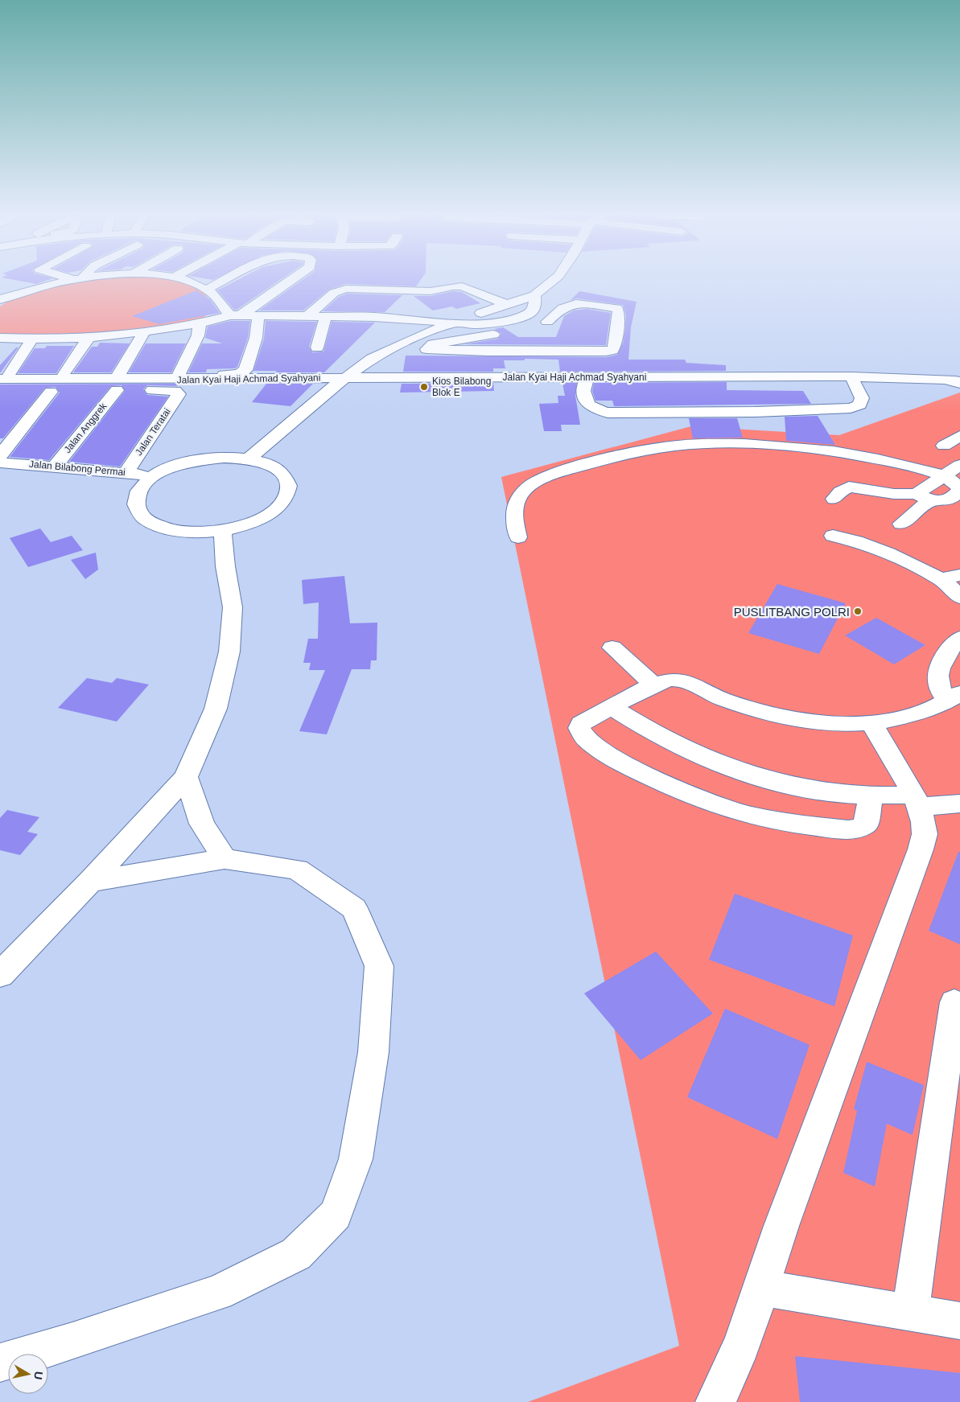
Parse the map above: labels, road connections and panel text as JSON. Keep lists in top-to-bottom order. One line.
{"streets":{"street":["Jalan Kyai Haji Achmad Syahyani","Jalan Anggrek","Jalan Teratai","Jalan Bilabong Permai"]},"crossings":[["Jalan Anggrek","Jalan Teratai"],["Jalan Anggrek","Jalan Bilabong Permai"],["Jalan Teratai","Jalan Bilabong Permai"]],"places":["Kios Bilabong Blok E","PUSLITBANG POLRI"],"north":"right"}
